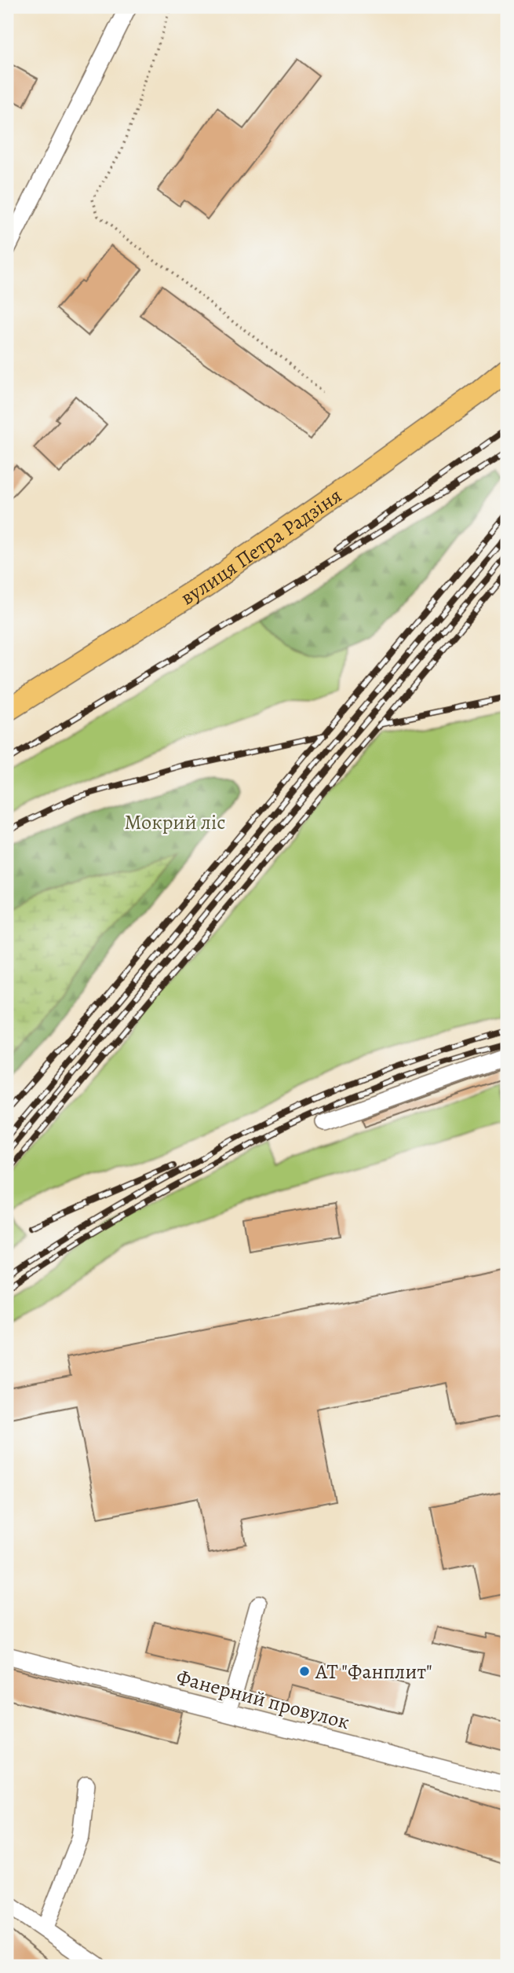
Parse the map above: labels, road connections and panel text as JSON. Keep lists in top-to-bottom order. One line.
{"streets":{"main road":["вулиця Петра Радзіня"],"street":["Фанерний провулок"]},"parks":["Мокрий ліс"],"places":["АТ \"Фанплит\""]}
